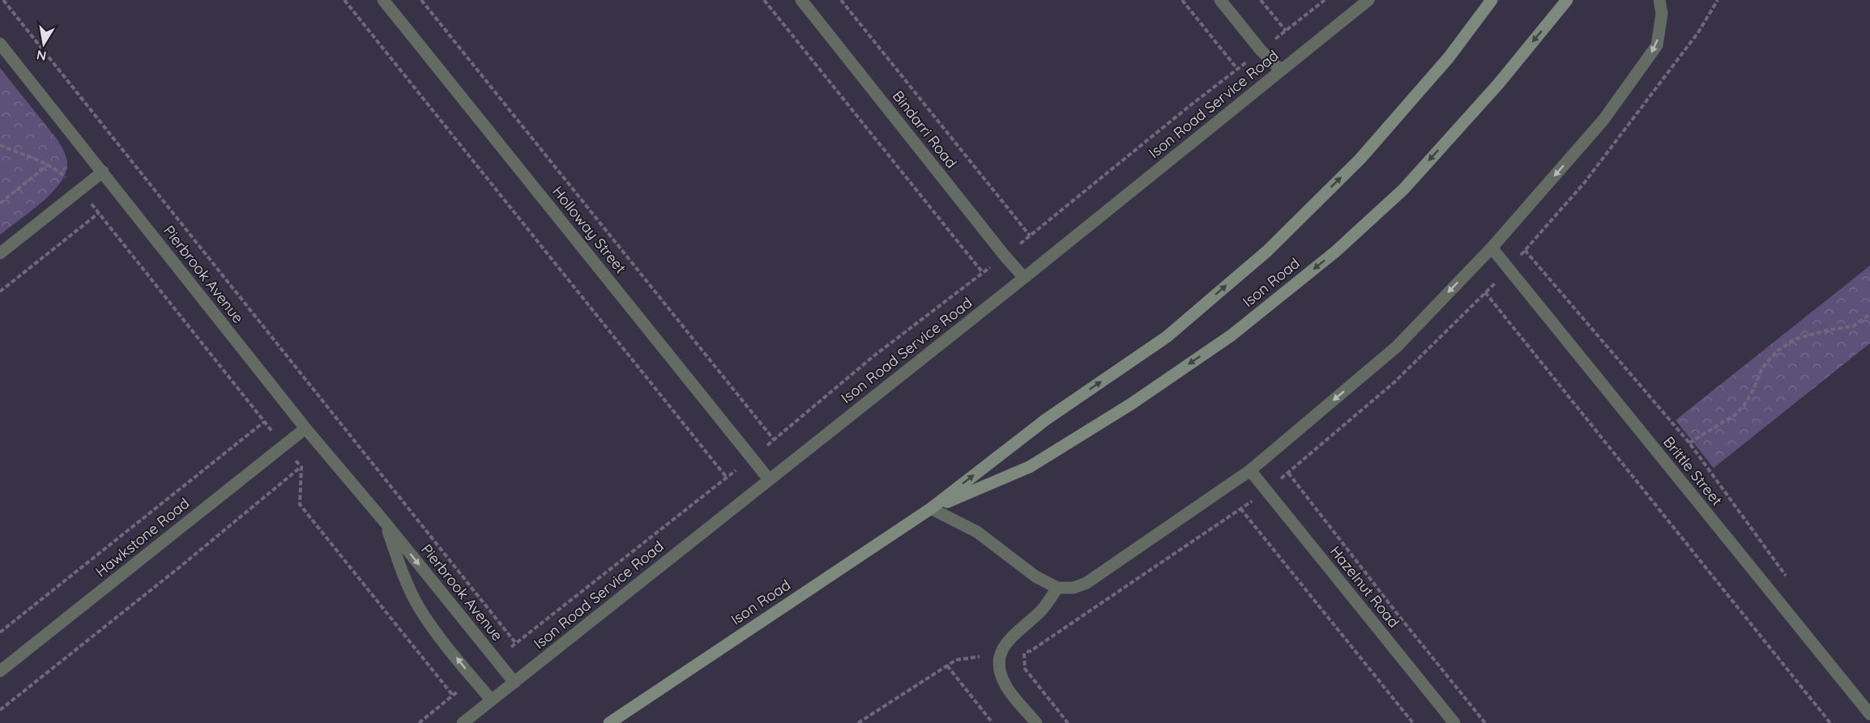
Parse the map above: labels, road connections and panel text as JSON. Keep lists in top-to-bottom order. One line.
{"streets":{"main road":["Ison Road"],"street":["Ison Road Service Road","Bindarri Road","Holloway Street","Pierbrook Avenue","Brittle Street","Hawkstone Road","Hazelnut Road"]},"crossings":[["Ison Road Service Road","Bindarri Road"],["Ison Road Service Road","Holloway Street"],["Ison Road Service Road","Pierbrook Avenue"],["Pierbrook Avenue","Hawkstone Road"]],"north":"bottom"}
